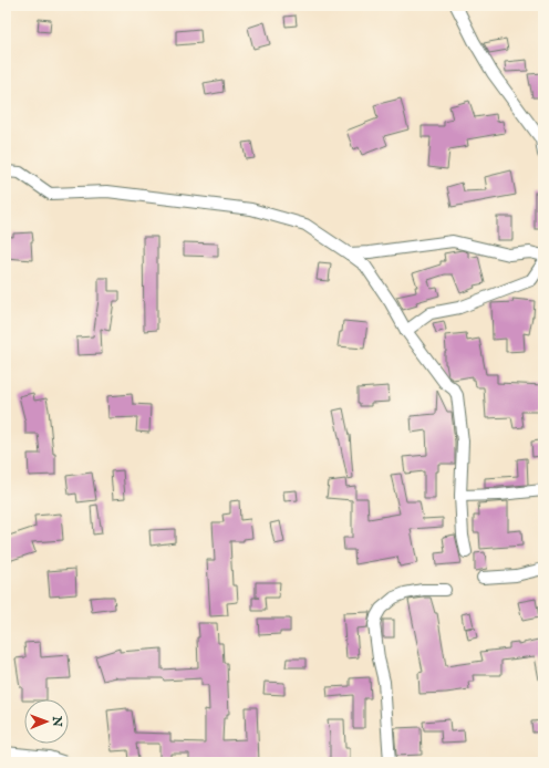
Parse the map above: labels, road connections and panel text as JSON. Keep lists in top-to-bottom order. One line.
{"north":"right"}
